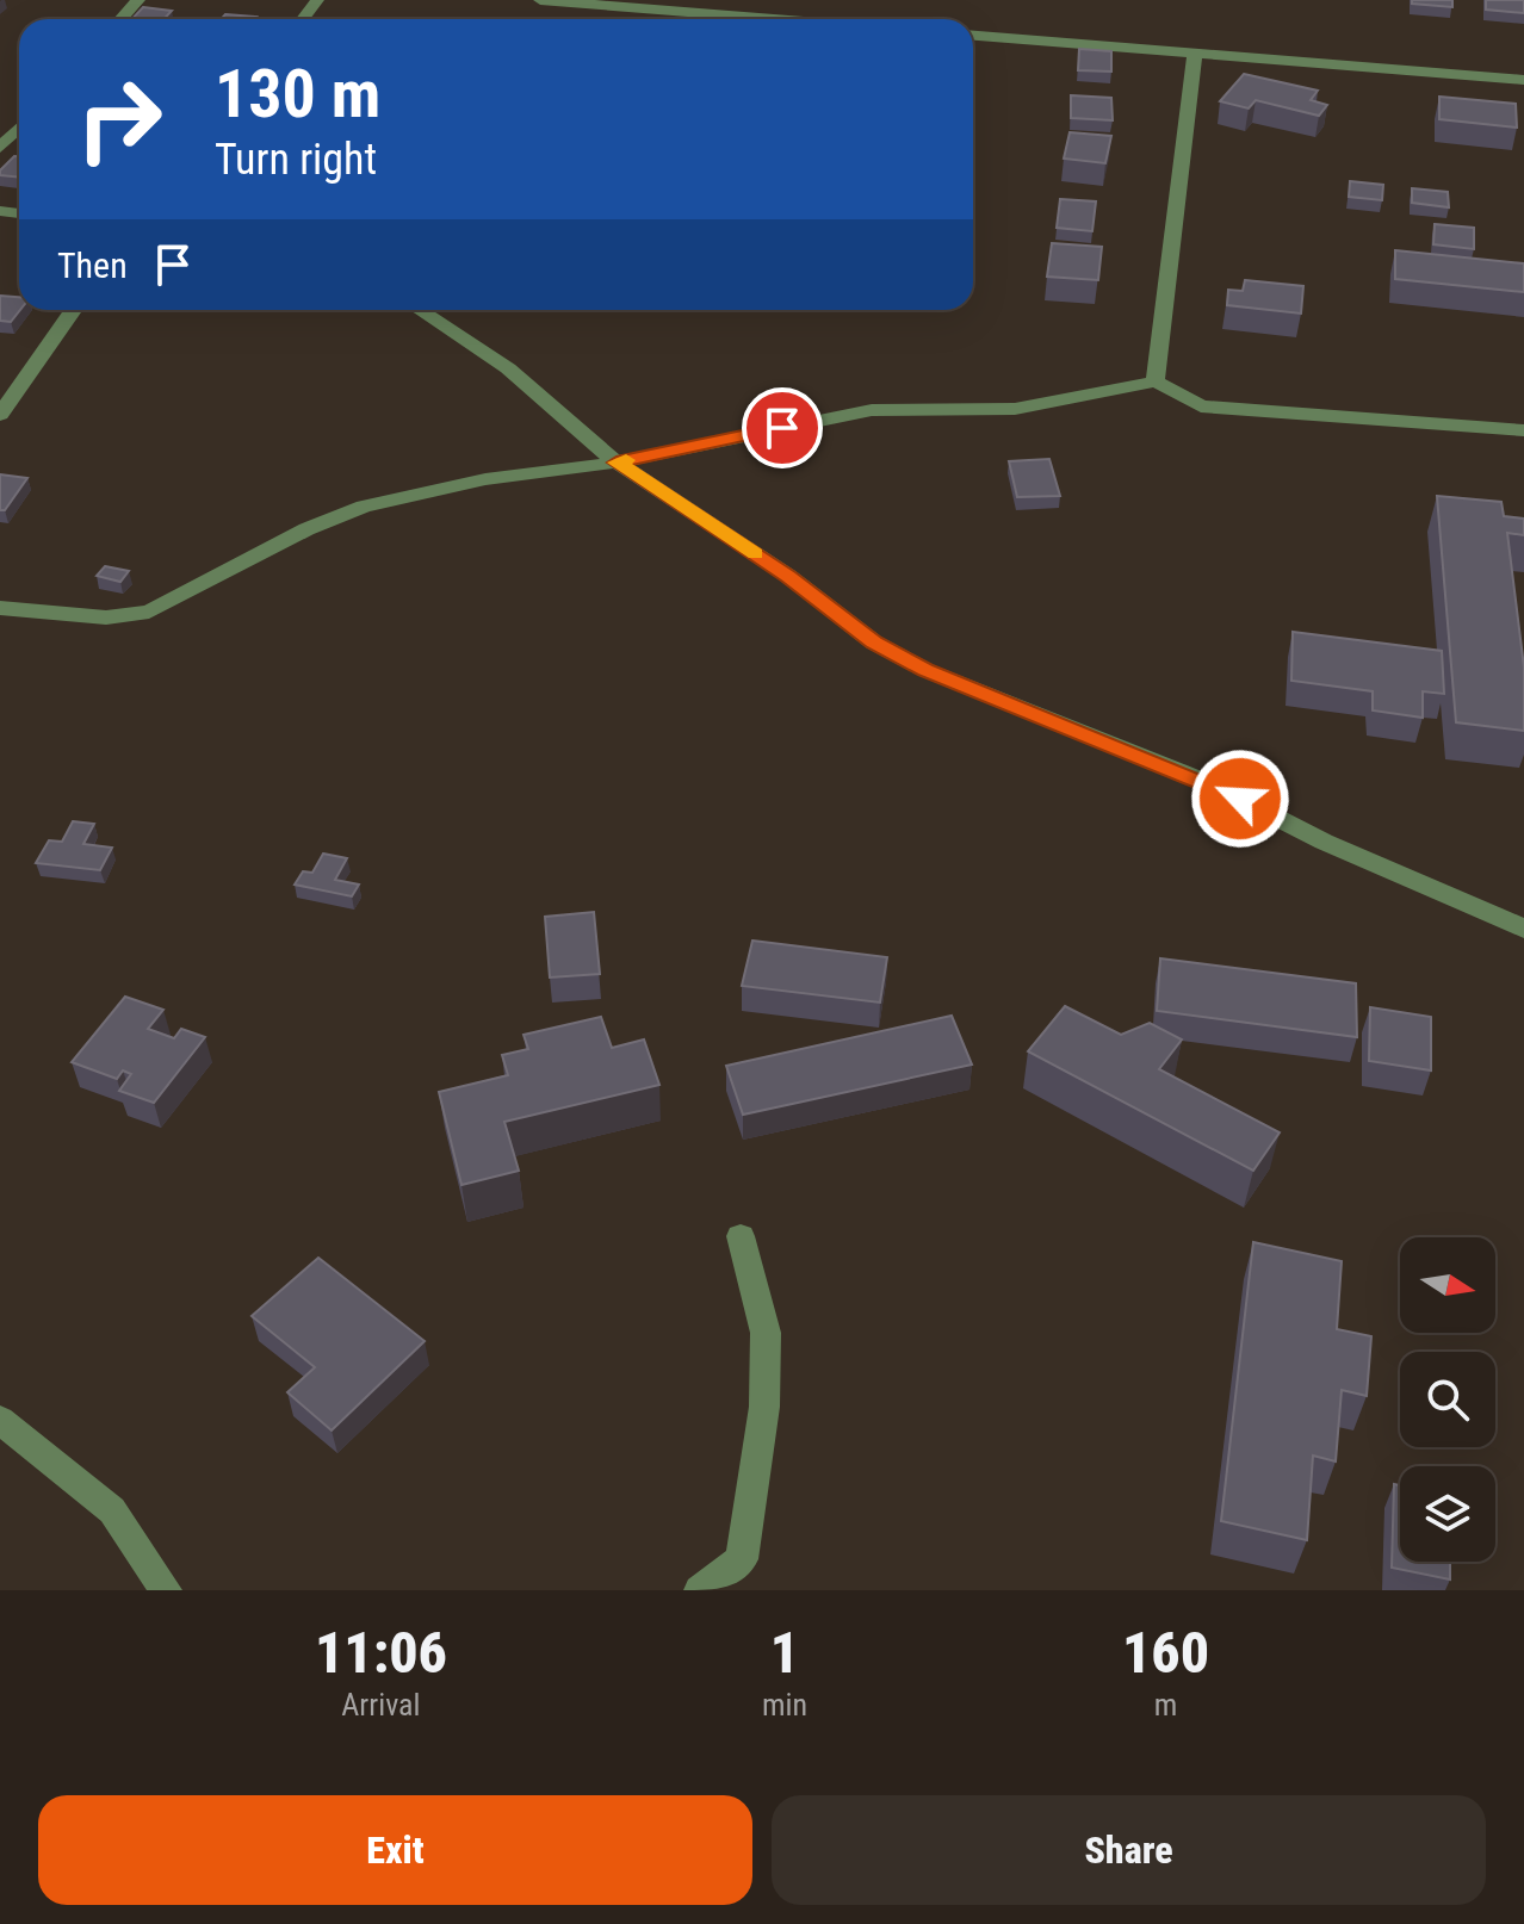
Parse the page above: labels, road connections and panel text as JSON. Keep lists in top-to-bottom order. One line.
{"north":"right","page":{"turn":["130 m","Turn right"],"then":"Then","eta":["11:06","Arrival","1","min","160","m"],"buttons":["Exit","Share"]}}
